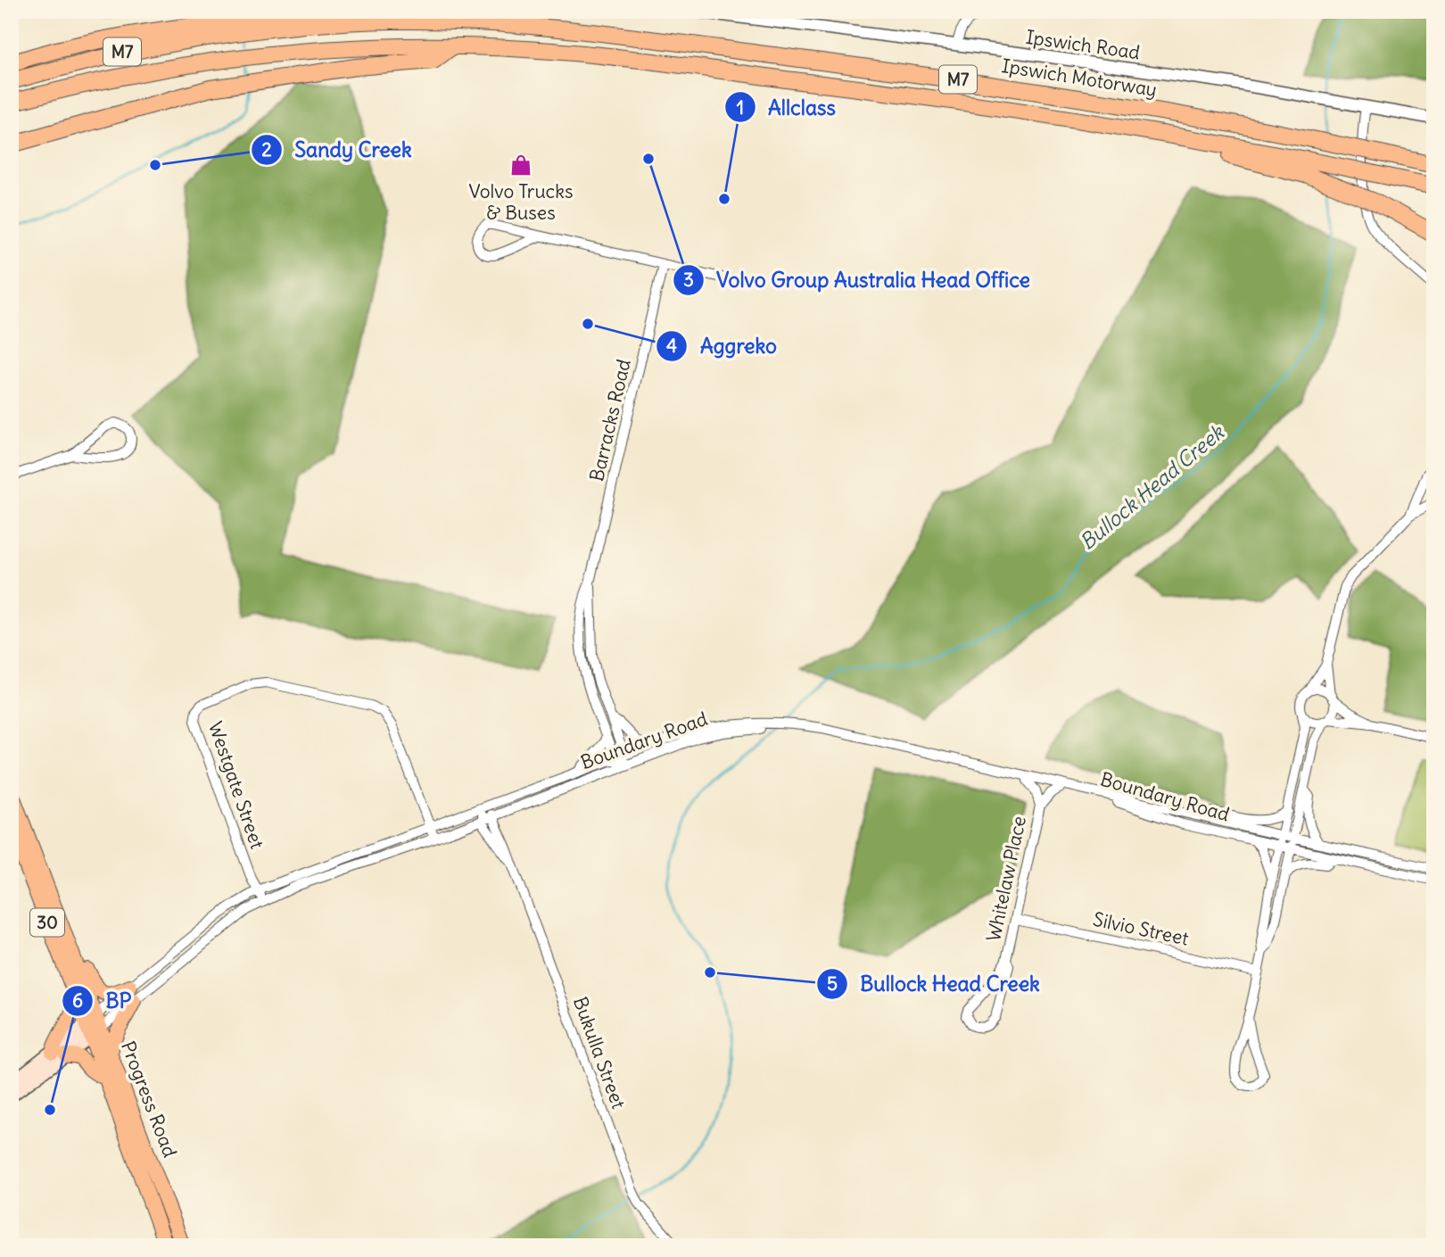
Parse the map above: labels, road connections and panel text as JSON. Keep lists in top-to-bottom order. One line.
{"streets":{"highway":["M7","Ipswich Motorway"],"main road":["Boundary Road","30","Progress Road"],"street":["Ipswich Road","Barracks Road","Westgate Street","Whitelaw Place","Silvio Street","Bukulla Street"]},"crossings":[["Barracks Road","Boundary Road"],["Boundary Road","Westgate Street"],["Boundary Road","Whitelaw Place"],["Boundary Road","Bukulla Street"],["Boundary Road","Progress Road"],["Whitelaw Place","Silvio Street"]],"water":["Bullock Head Creek"],"places":{"other":["Volvo Group Australia Head Office","Sandy Creek","Allclass","Aggreko","Bullock Head Creek","BP"],"shop":["Volvo Trucks & Buses"]}}
